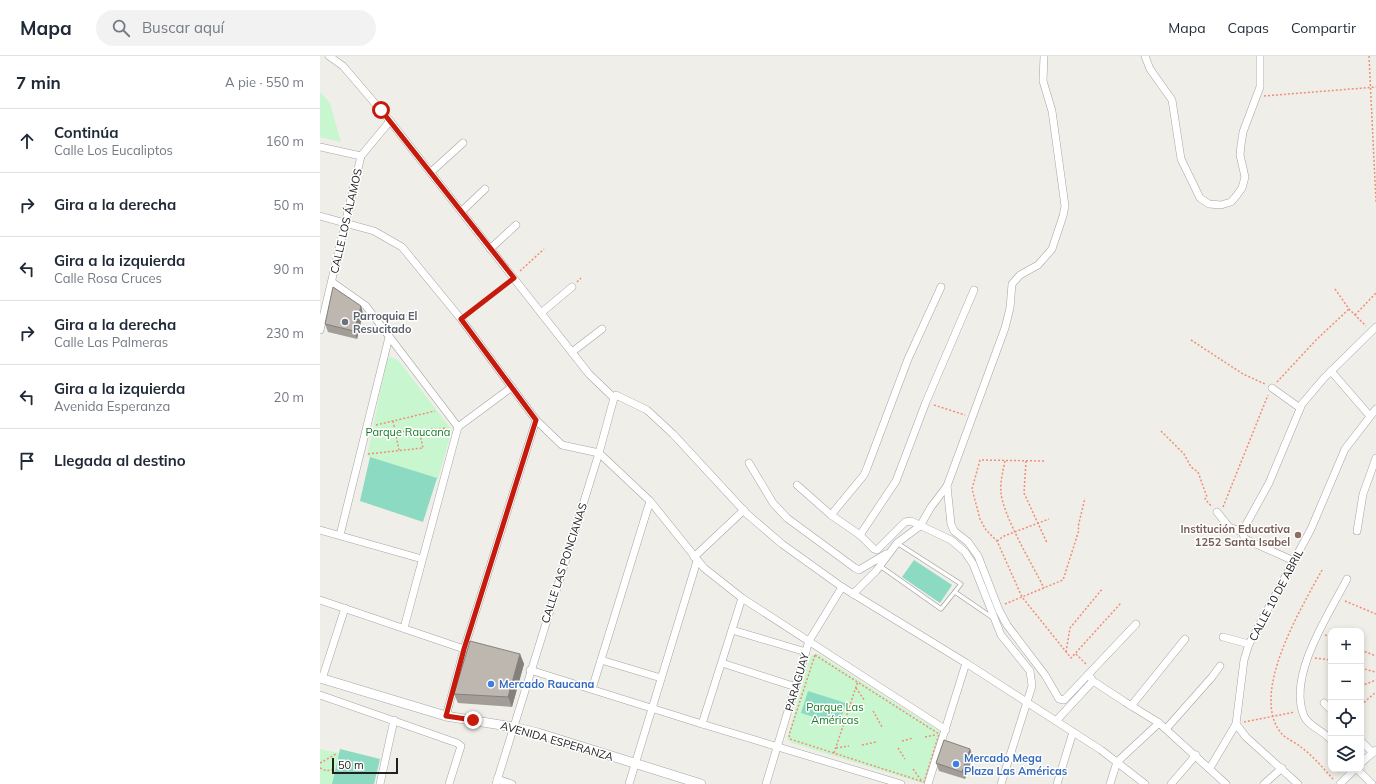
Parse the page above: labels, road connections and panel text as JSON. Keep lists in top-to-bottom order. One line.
{"streets":{"street":["CALLE LOS ÁLAMOS","CALLE LAS PONCIANAS","CALLE 10 DE ABRIL","PARAGUAY","AVENIDA ESPERANZA"]},"crossings":[["CALLE LAS PONCIANAS","AVENIDA ESPERANZA"]],"parks":["Parque Raucana","Parque Las Américas"],"places":["Parroquia El Resucitado","Institución Educativa 1252 Santa Isabel","Mercado Raucana","Mercado Mega Plaza Las Américas"],"scale_bar":"50 m","page":{"header":"Mapa","search":"Buscar aquí","nav":["Mapa","Capas","Compartir"],"heading":["7 min","A pie · 550 m"],"list":[["Continúa","Calle Los Eucaliptos","160 m"],["Gira a la derecha","50 m"],["Gira a la izquierda","Calle Rosa Cruces","90 m"],["Gira a la derecha","Calle Las Palmeras","230 m"],["Gira a la izquierda","Avenida Esperanza","20 m"],"Llegada al destino"],"map_buttons":["+","−"],"scale":"50 m"}}
